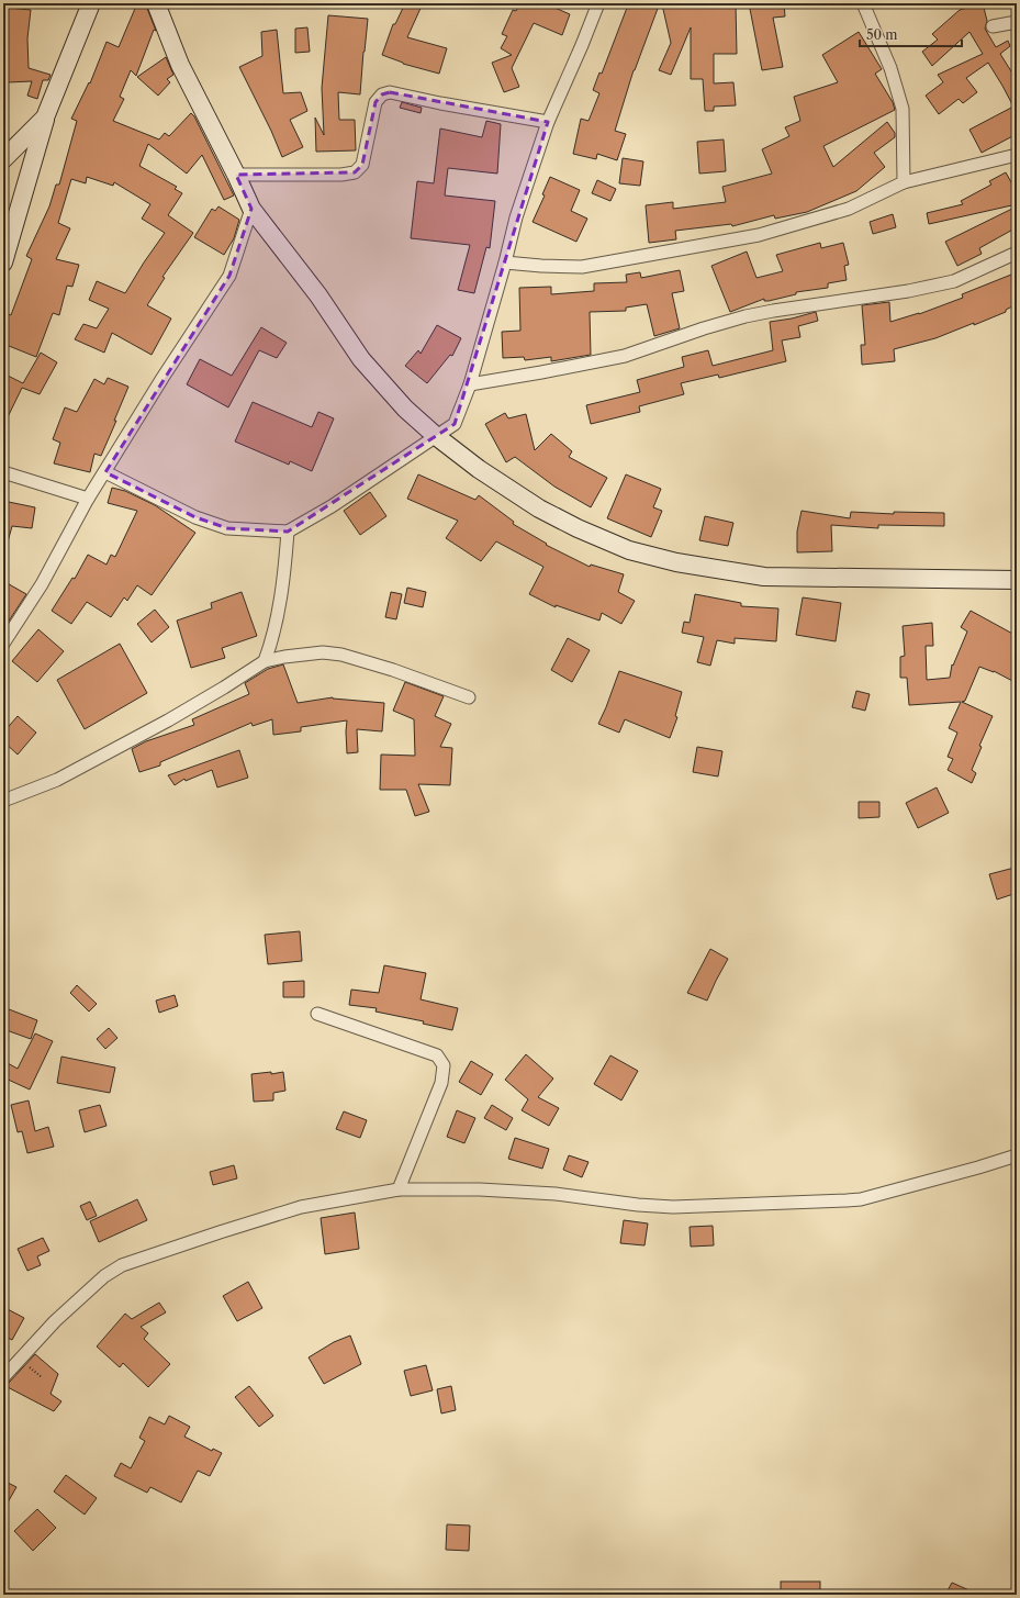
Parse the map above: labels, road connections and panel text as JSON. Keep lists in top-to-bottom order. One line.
{"scale_bar":"50 m"}
